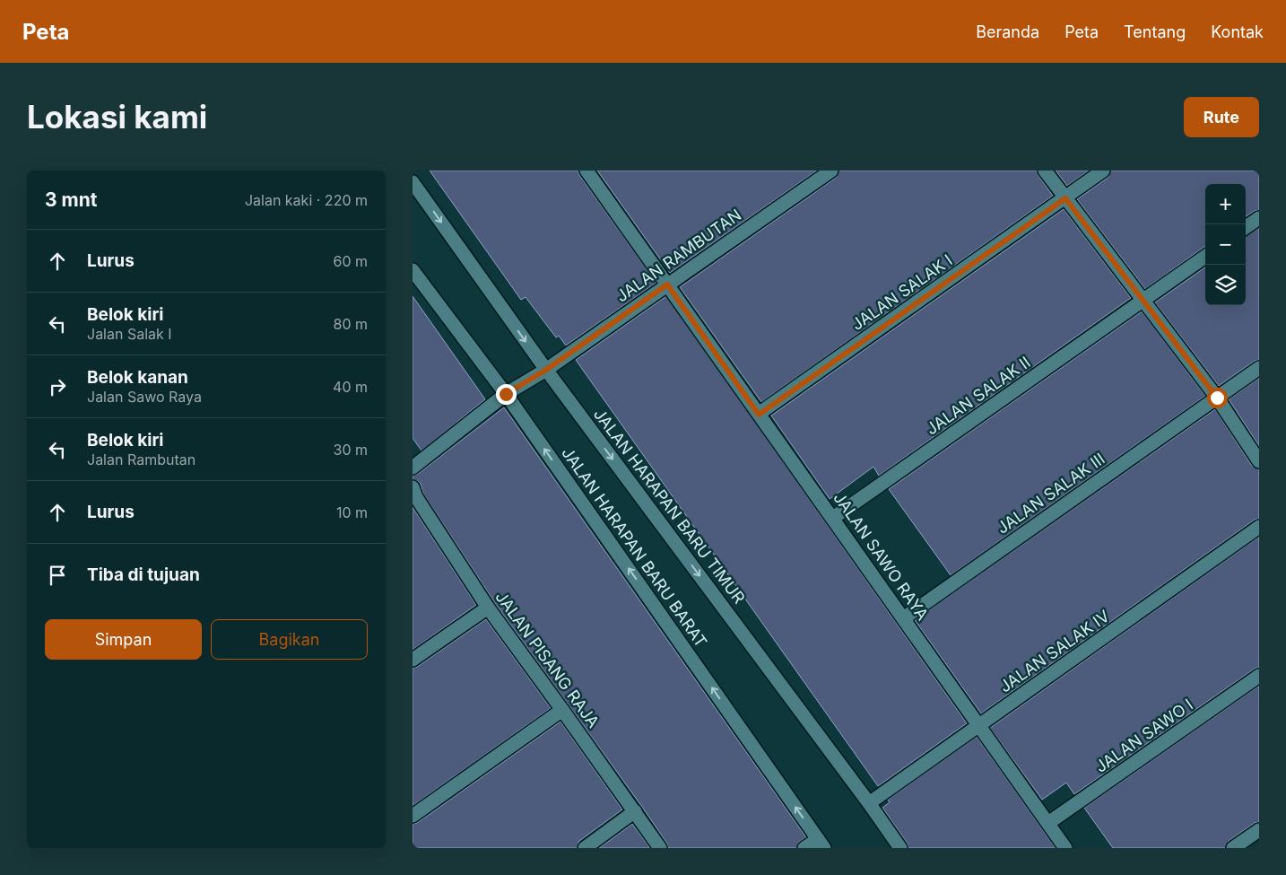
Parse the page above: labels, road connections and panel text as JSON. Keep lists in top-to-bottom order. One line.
{"streets":{"street":["JALAN RAMBUTAN","JALAN SALAK I","JALAN SALAK II","JALAN SALAK III","JALAN HARAPAN BARU TIMUR","JALAN HARAPAN BARU BARAT","JALAN SAWO RAYA","JALAN SALAK IV","JALAN PISANG RAJA","JALAN SAWO I"]},"crossings":[["JALAN RAMBUTAN","JALAN HARAPAN BARU TIMUR"],["JALAN RAMBUTAN","JALAN HARAPAN BARU BARAT"],["JALAN RAMBUTAN","JALAN SAWO RAYA"],["JALAN SALAK I","JALAN SAWO RAYA"],["JALAN SALAK II","JALAN SAWO RAYA"],["JALAN SALAK III","JALAN SAWO RAYA"],["JALAN HARAPAN BARU TIMUR","JALAN SALAK IV"],["JALAN SAWO RAYA","JALAN SALAK IV"],["JALAN SAWO RAYA","JALAN SAWO I"]],"one_way":["JALAN HARAPAN BARU TIMUR","JALAN HARAPAN BARU BARAT"],"page":{"header":"Peta","nav":["Beranda","Peta","Tentang","Kontak"],"buttons":["Rute",["Simpan","Bagikan"]],"title":"Lokasi kami","heading":["3 mnt","Jalan kaki · 220 m"],"map_buttons":["+","−"],"list":[["Lurus","60 m"],["Belok kiri","Jalan Salak I","80 m"],["Belok kanan","Jalan Sawo Raya","40 m"],["Belok kiri","Jalan Rambutan","30 m"],["Lurus","10 m"],"Tiba di tujuan"]}}
